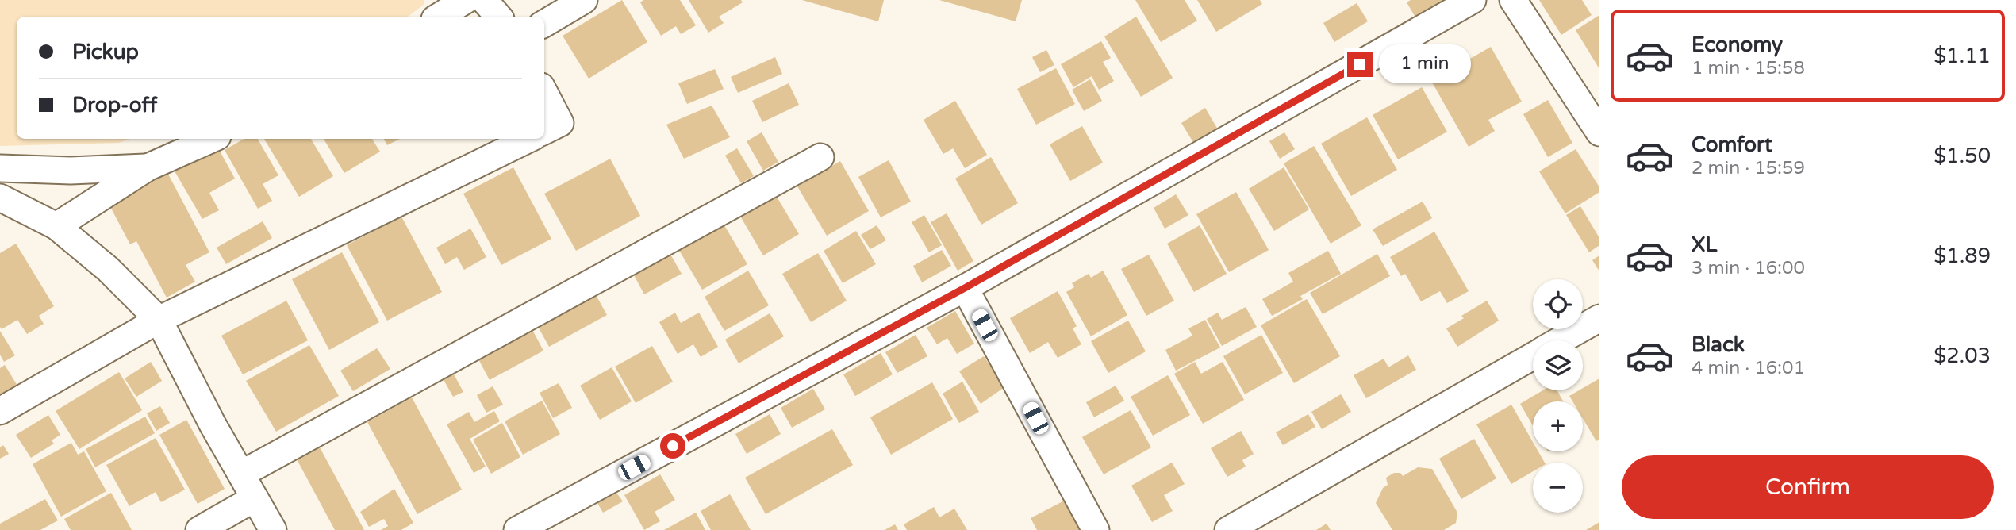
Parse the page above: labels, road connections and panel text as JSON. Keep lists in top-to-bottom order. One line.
{"page":{"list":[{"name":"Economy","note":"1 min · 15:58","value":"$1.11"},{"name":"Comfort","note":"2 min · 15:59","value":"$1.50"},{"name":"XL","note":"3 min · 16:00","value":"$1.89"},{"name":"Black","note":"4 min · 16:01","value":"$2.03"}],"banner":["Pickup","Drop-off"],"bubble":"1 min","map_buttons":["+","−"],"buttons":"Confirm"}}
